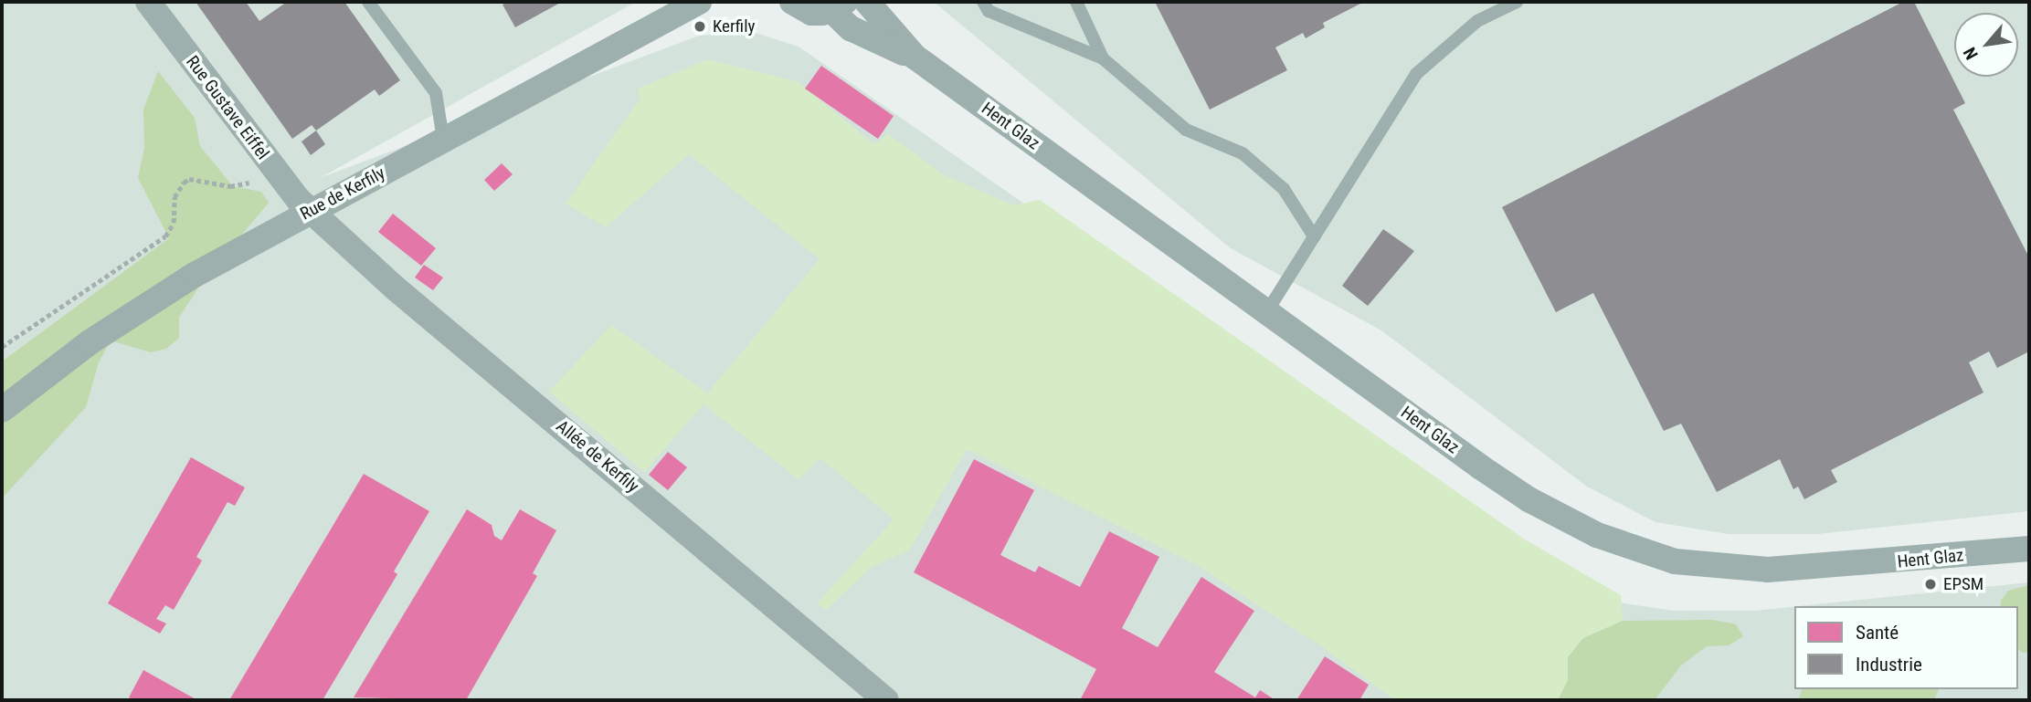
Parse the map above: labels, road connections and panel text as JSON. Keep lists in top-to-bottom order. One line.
{"streets":{"street":["Rue Gustave Eiffel","Hent Glaz","Rue de Kerfily","Allée de Kerfily"]},"crossings":[["Rue Gustave Eiffel","Rue de Kerfily"],["Rue Gustave Eiffel","Allée de Kerfily"],["Rue de Kerfily","Allée de Kerfily"]],"places":["Kerfily","EPSM"],"legend":["Santé","Industrie"],"north":"bottom left"}
